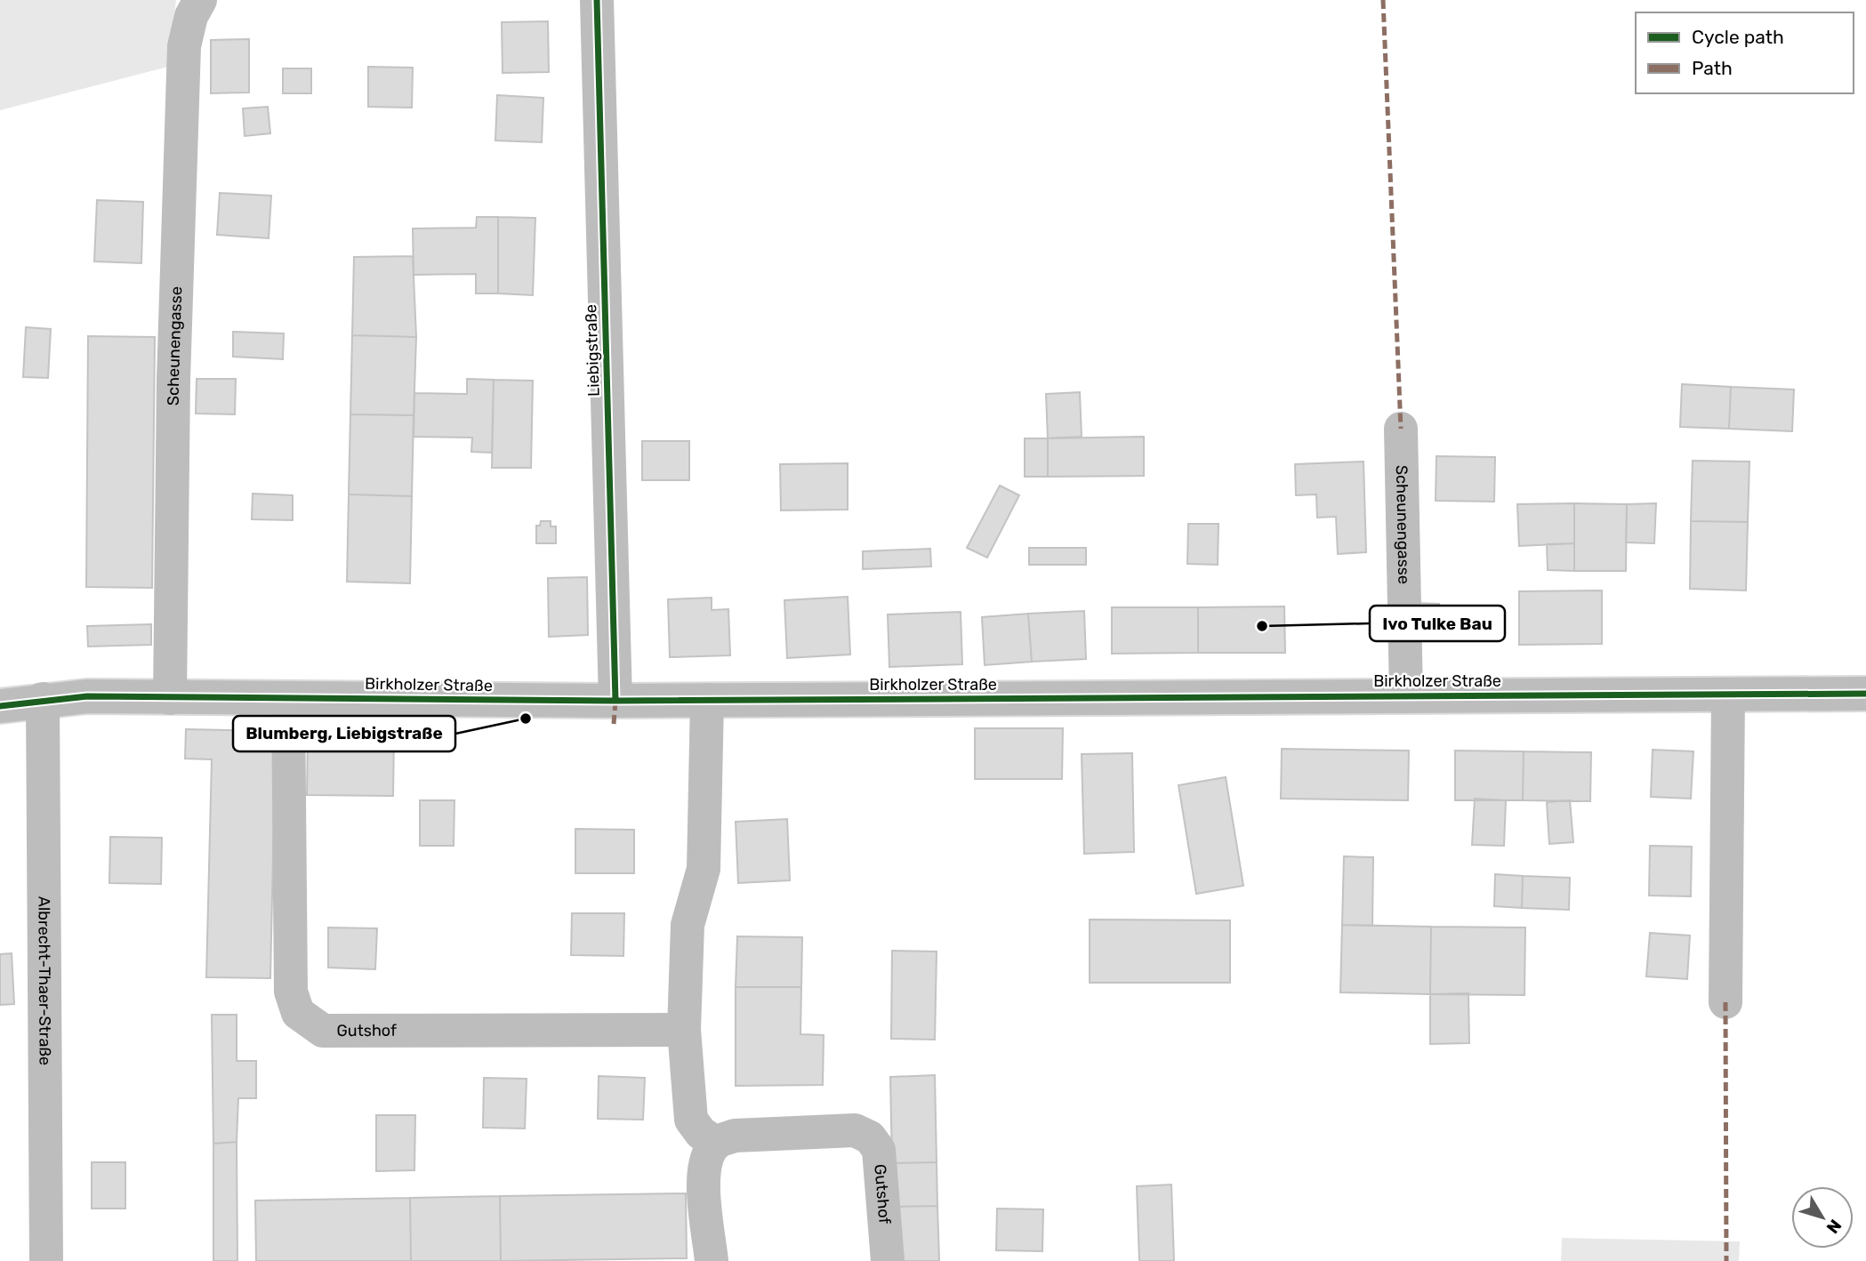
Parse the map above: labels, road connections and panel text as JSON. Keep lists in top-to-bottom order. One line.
{"streets":{"street":["Scheunengasse","Liebigstraße","Birkholzer Straße","Albrecht-Thaer-Straße","Gutshof"]},"crossings":[["Scheunengasse","Birkholzer Straße"],["Liebigstraße","Birkholzer Straße"],["Birkholzer Straße","Albrecht-Thaer-Straße"],["Birkholzer Straße","Gutshof"]],"places":["Ivo Tulke Bau","Blumberg, Liebigstraße"],"legend":["Cycle path","Path"],"north":"bottom right"}
